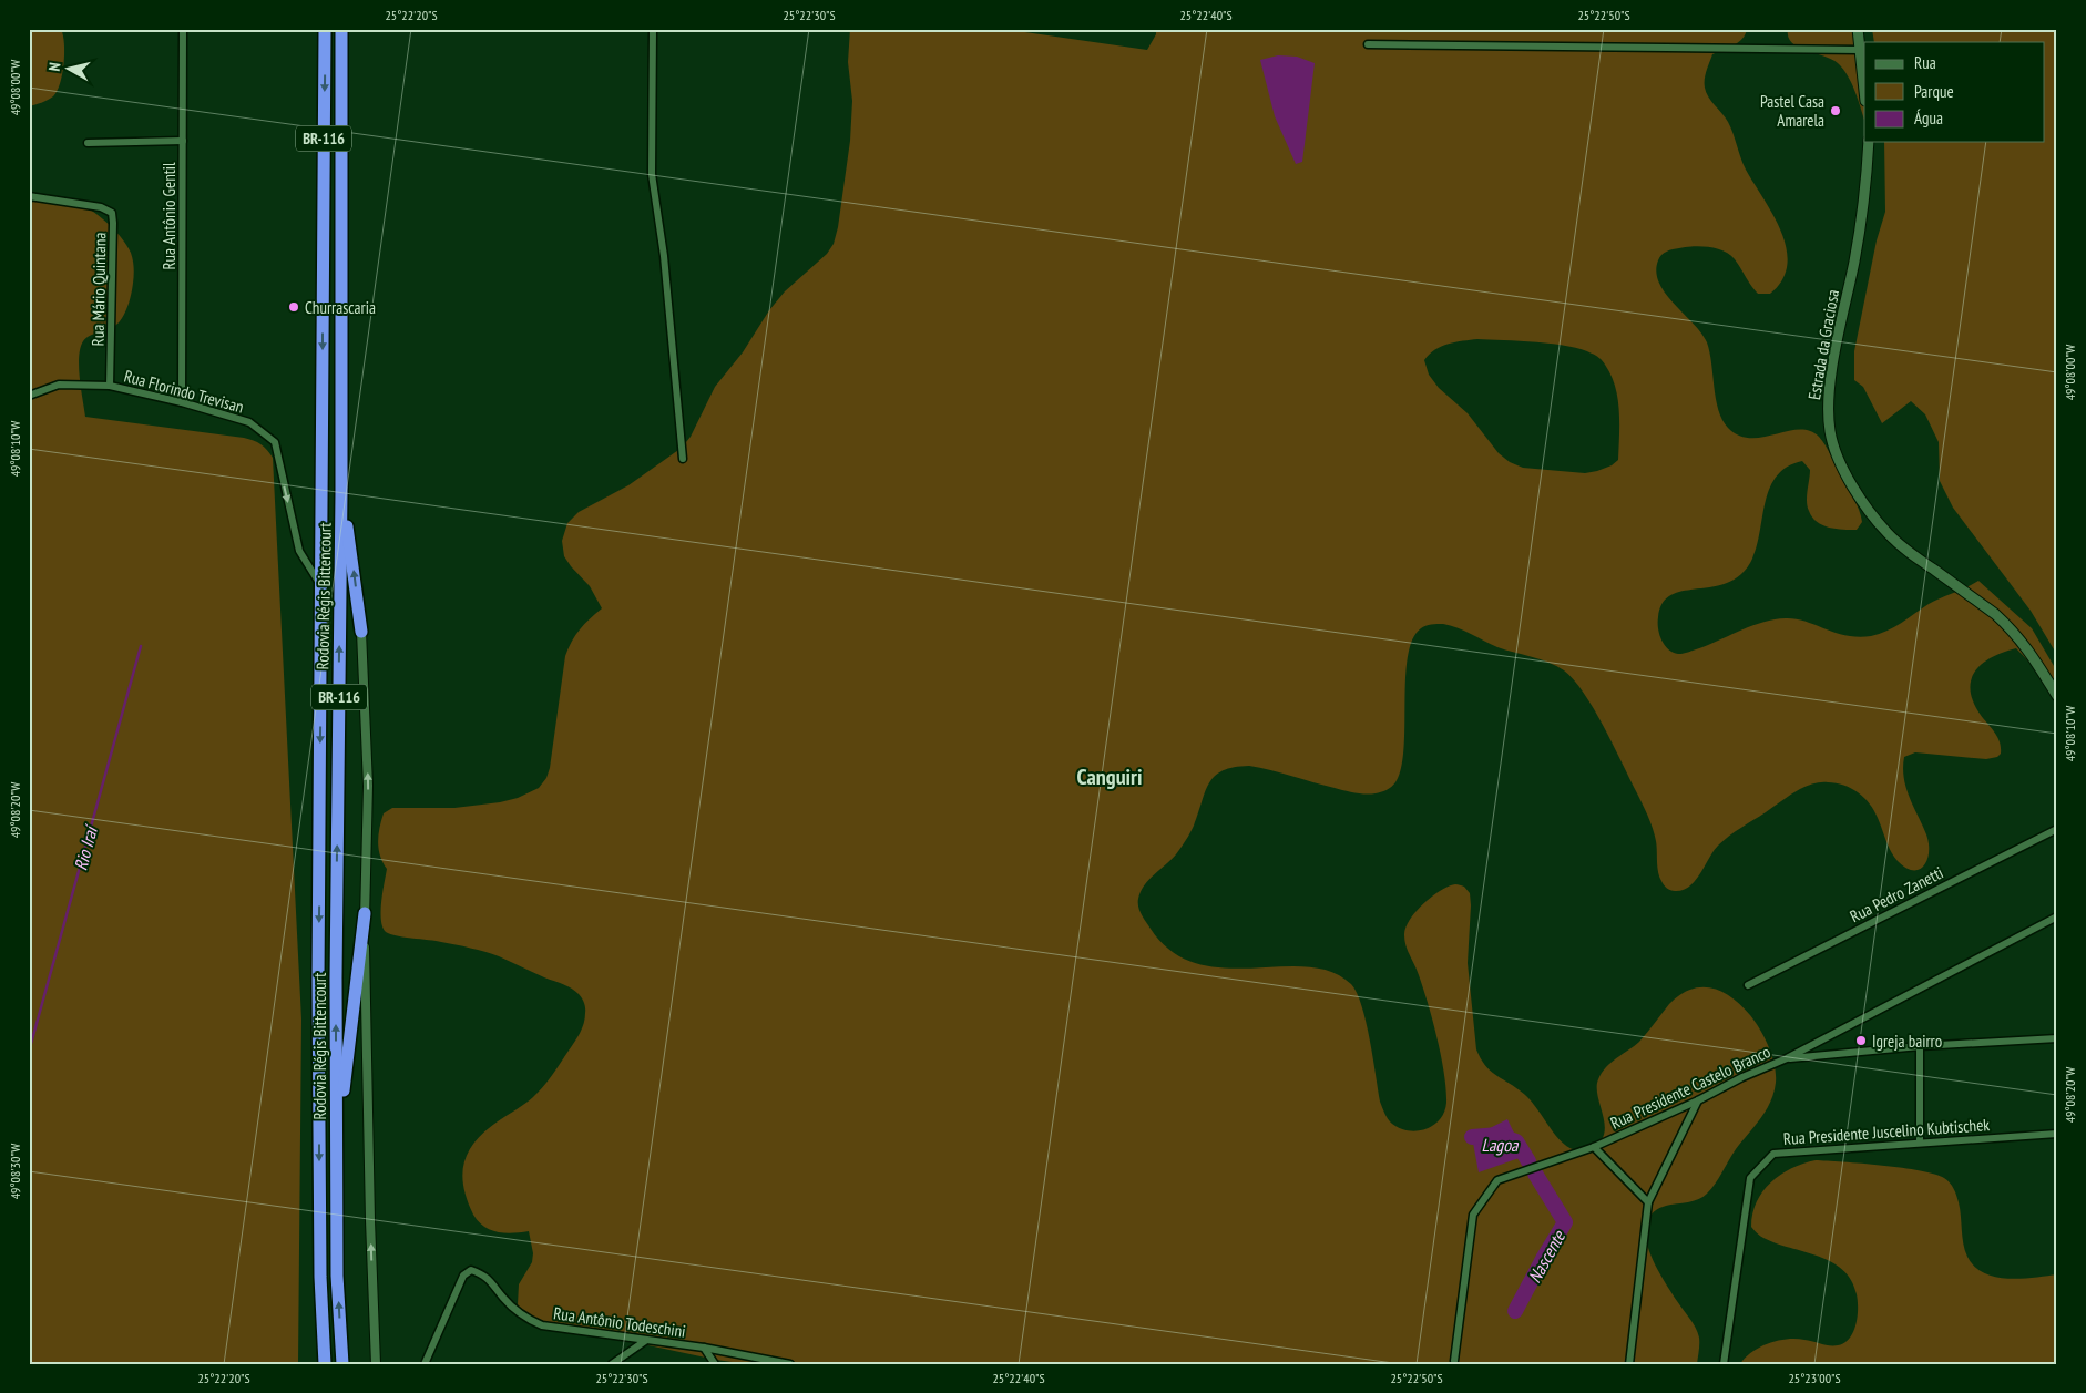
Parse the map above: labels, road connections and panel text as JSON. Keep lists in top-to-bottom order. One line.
{"streets":{"highway":["BR-116","Rodovia Régis Bittencourt"],"main road":["Estrada da Graciosa"],"street":["Rua Antônio Gentil","Rua Mário Quintana","Rua Florindo Trevisan","Rua Pedro Zanetti","Rua Presidente Castelo Branco","Rua Presidente Juscelino Kubtischek","Rua Antônio Todeschini"]},"crossings":[["Rua Antônio Gentil","Rua Florindo Trevisan"],["Rua Mário Quintana","Rua Florindo Trevisan"],["Rua Florindo Trevisan","Rodovia Régis Bittencourt"]],"one_way":["Rua Florindo Trevisan"],"districts":["Canguiri"],"water":["Rio Iraí","Lagoa","Nascente"],"places":["Pastel Casa Amarela","Churrascaria","Igreja bairro"],"legend":["Rua","Parque","Água"],"north":"left","coordinates":["25°22'20\"S","25°22'30\"S","25°22'40\"S","25°22'50\"S","49°08'00\"W","49°08'10\"W","49°08'20\"W","49°08'30\"W","25°23'00\"S"]}
